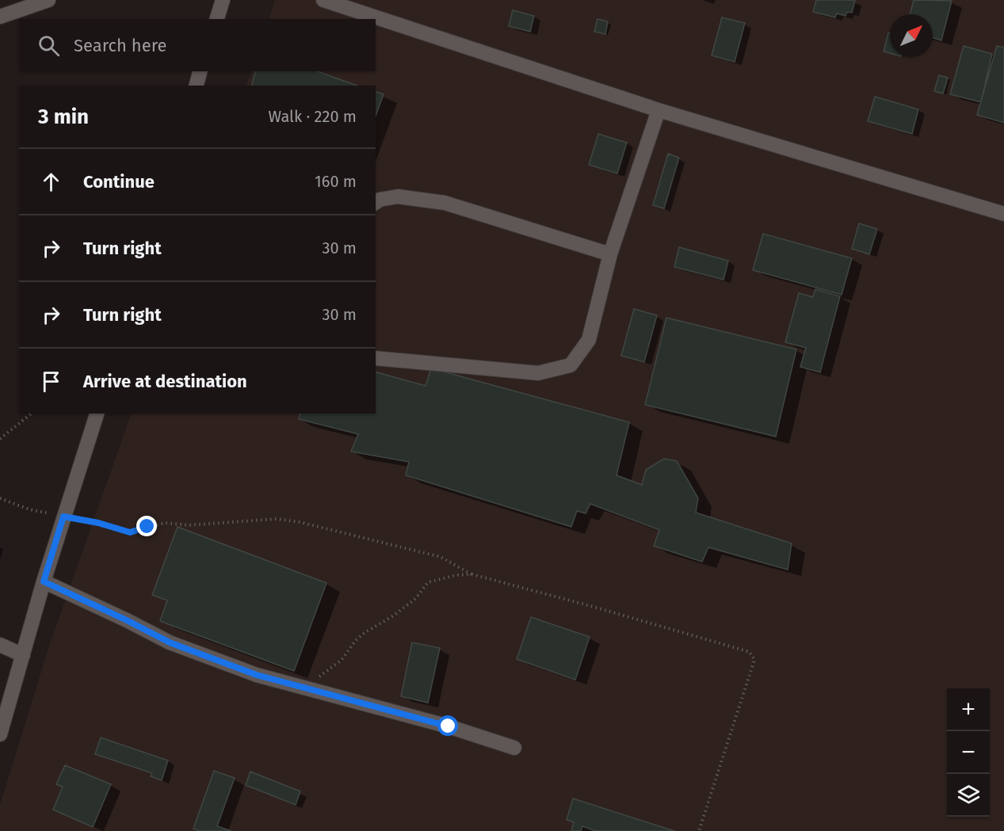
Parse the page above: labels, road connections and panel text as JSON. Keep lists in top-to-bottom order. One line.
{"north":"top right","page":{"search":"Search here","heading":["3 min","Walk · 220 m"],"list":[["Continue","160 m"],["Turn right","30 m"],["Turn right","30 m"],"Arrive at destination"],"map_buttons":["+","−"]}}
